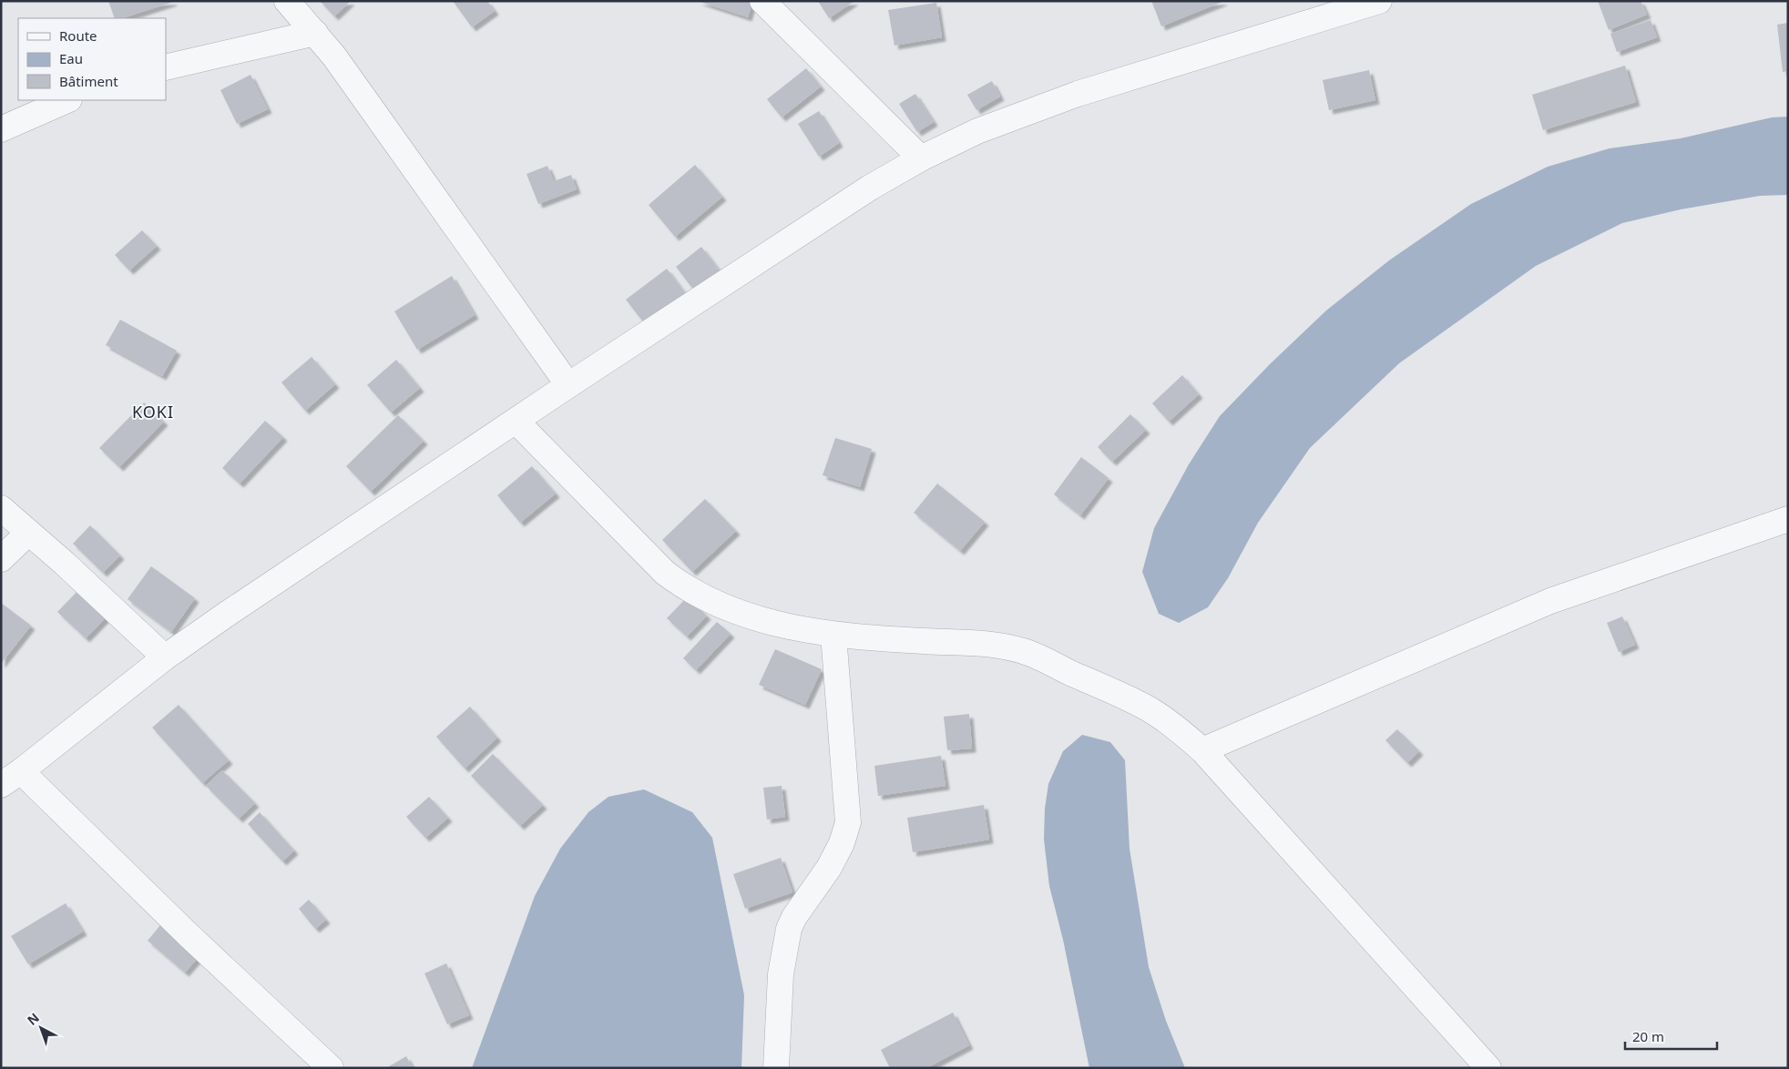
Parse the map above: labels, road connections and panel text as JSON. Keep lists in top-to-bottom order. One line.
{"districts":["KOKI"],"legend":["Route","Eau","Bâtiment"],"scale_bar":"20 m","north":"top left"}
